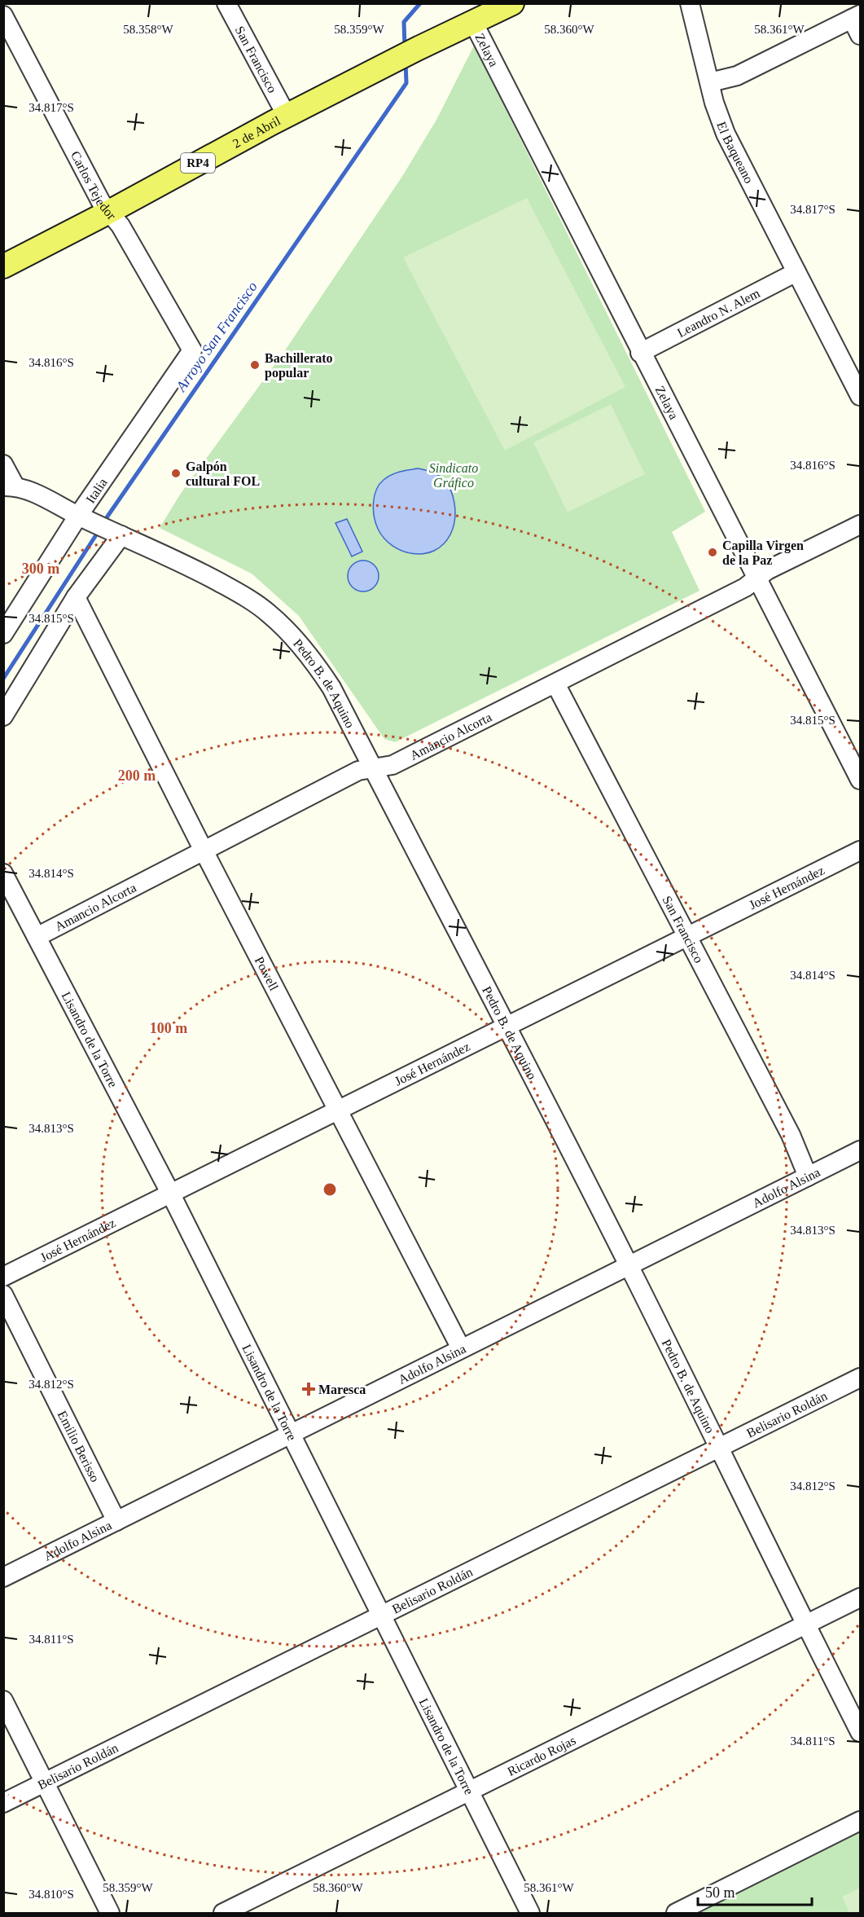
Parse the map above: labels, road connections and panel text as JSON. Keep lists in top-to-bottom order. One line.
{"streets":{"main road":["2 de Abril","RP4"],"street":["Zelaya","San Francisco","El Baqueano","Carlos Tejedor","Leandro N. Alem","Italia","Pedro B. de Aquino","Amancio Alcorta","José Hernández","Powell","Lisandro de la Torre","Adolfo Alsina","Belisario Roldán","Emilio Berisso","Ricardo Rojas"]},"crossings":[["Zelaya","2 de Abril"],["Zelaya","Leandro N. Alem"],["Zelaya","Amancio Alcorta"],["San Francisco","2 de Abril"],["San Francisco","Amancio Alcorta"],["San Francisco","José Hernández"],["San Francisco","Adolfo Alsina"],["2 de Abril","Carlos Tejedor"],["El Baqueano","Leandro N. Alem"],["Carlos Tejedor","Italia"],["Italia","Pedro B. de Aquino"],["Pedro B. de Aquino","Amancio Alcorta"],["Pedro B. de Aquino","José Hernández"],["Pedro B. de Aquino","Adolfo Alsina"],["Pedro B. de Aquino","Belisario Roldán"],["Pedro B. de Aquino","Ricardo Rojas"],["Amancio Alcorta","Powell"],["Amancio Alcorta","Lisandro de la Torre"],["José Hernández","Powell"],["José Hernández","Lisandro de la Torre"],["Powell","Adolfo Alsina"],["Lisandro de la Torre","Adolfo Alsina"],["Lisandro de la Torre","Belisario Roldán"],["Lisandro de la Torre","Ricardo Rojas"],["Adolfo Alsina","Emilio Berisso"]],"water":["Arroyo San Francisco"],"parks":["Sindicato Gráfico"],"places":{"other":["Bachillerato popular","Galpón cultural FOL","Capilla Virgen de la Paz"],"health":["Maresca"]},"scale_bar":"50 m","coordinates":["58.358°W","58.359°W","58.360°W","58.361°W","34.817°S","34.816°S","34.815°S","34.814°S","34.813°S","34.812°S","34.811°S","34.810°S"],"rings":["300 m","200 m","100 m"]}
